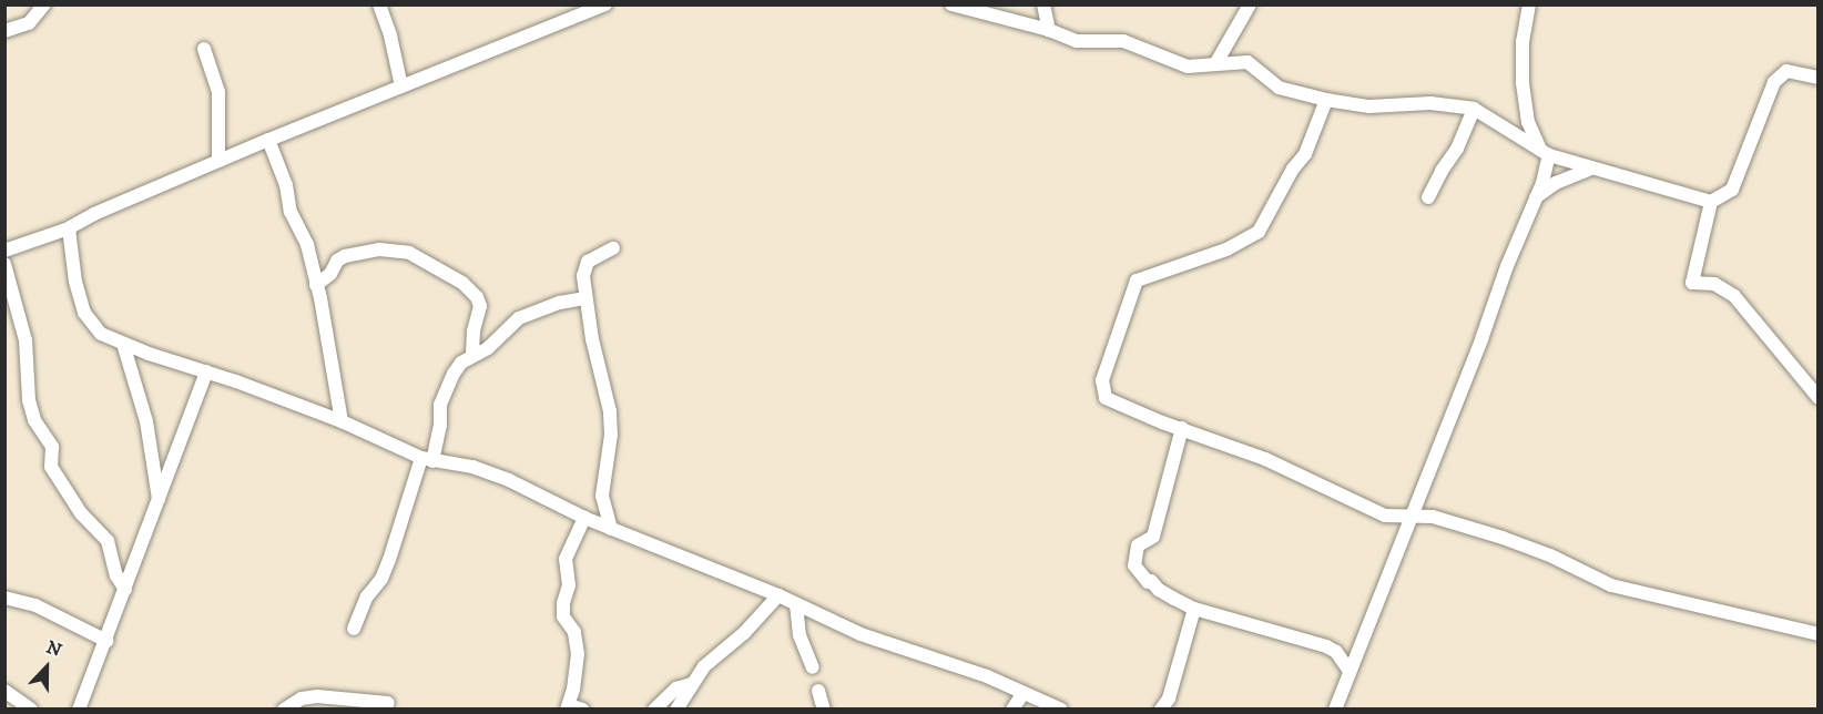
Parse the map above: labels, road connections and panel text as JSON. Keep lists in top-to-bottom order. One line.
{"north":"top"}
